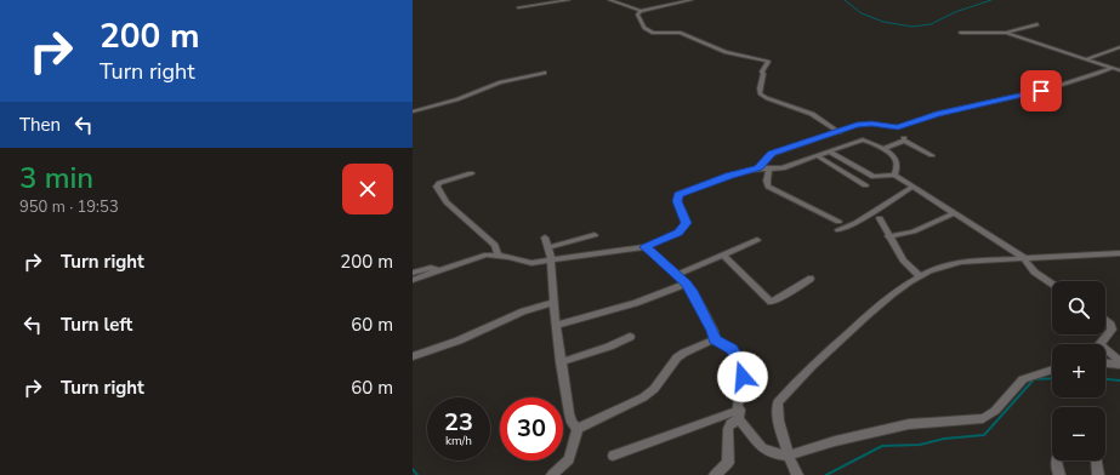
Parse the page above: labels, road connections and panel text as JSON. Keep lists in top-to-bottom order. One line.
{"page":{"turn":["200 m","Turn right"],"then":"Then","heading":["3 min","950 m · 19:53"],"list":[{"name":"Turn right","value":"200 m"},{"name":"Turn left","value":"60 m"},{"name":"Turn right","value":"60 m"}],"map_buttons":["+","−"],"speed":"23 km/h","limit":"30"}}
